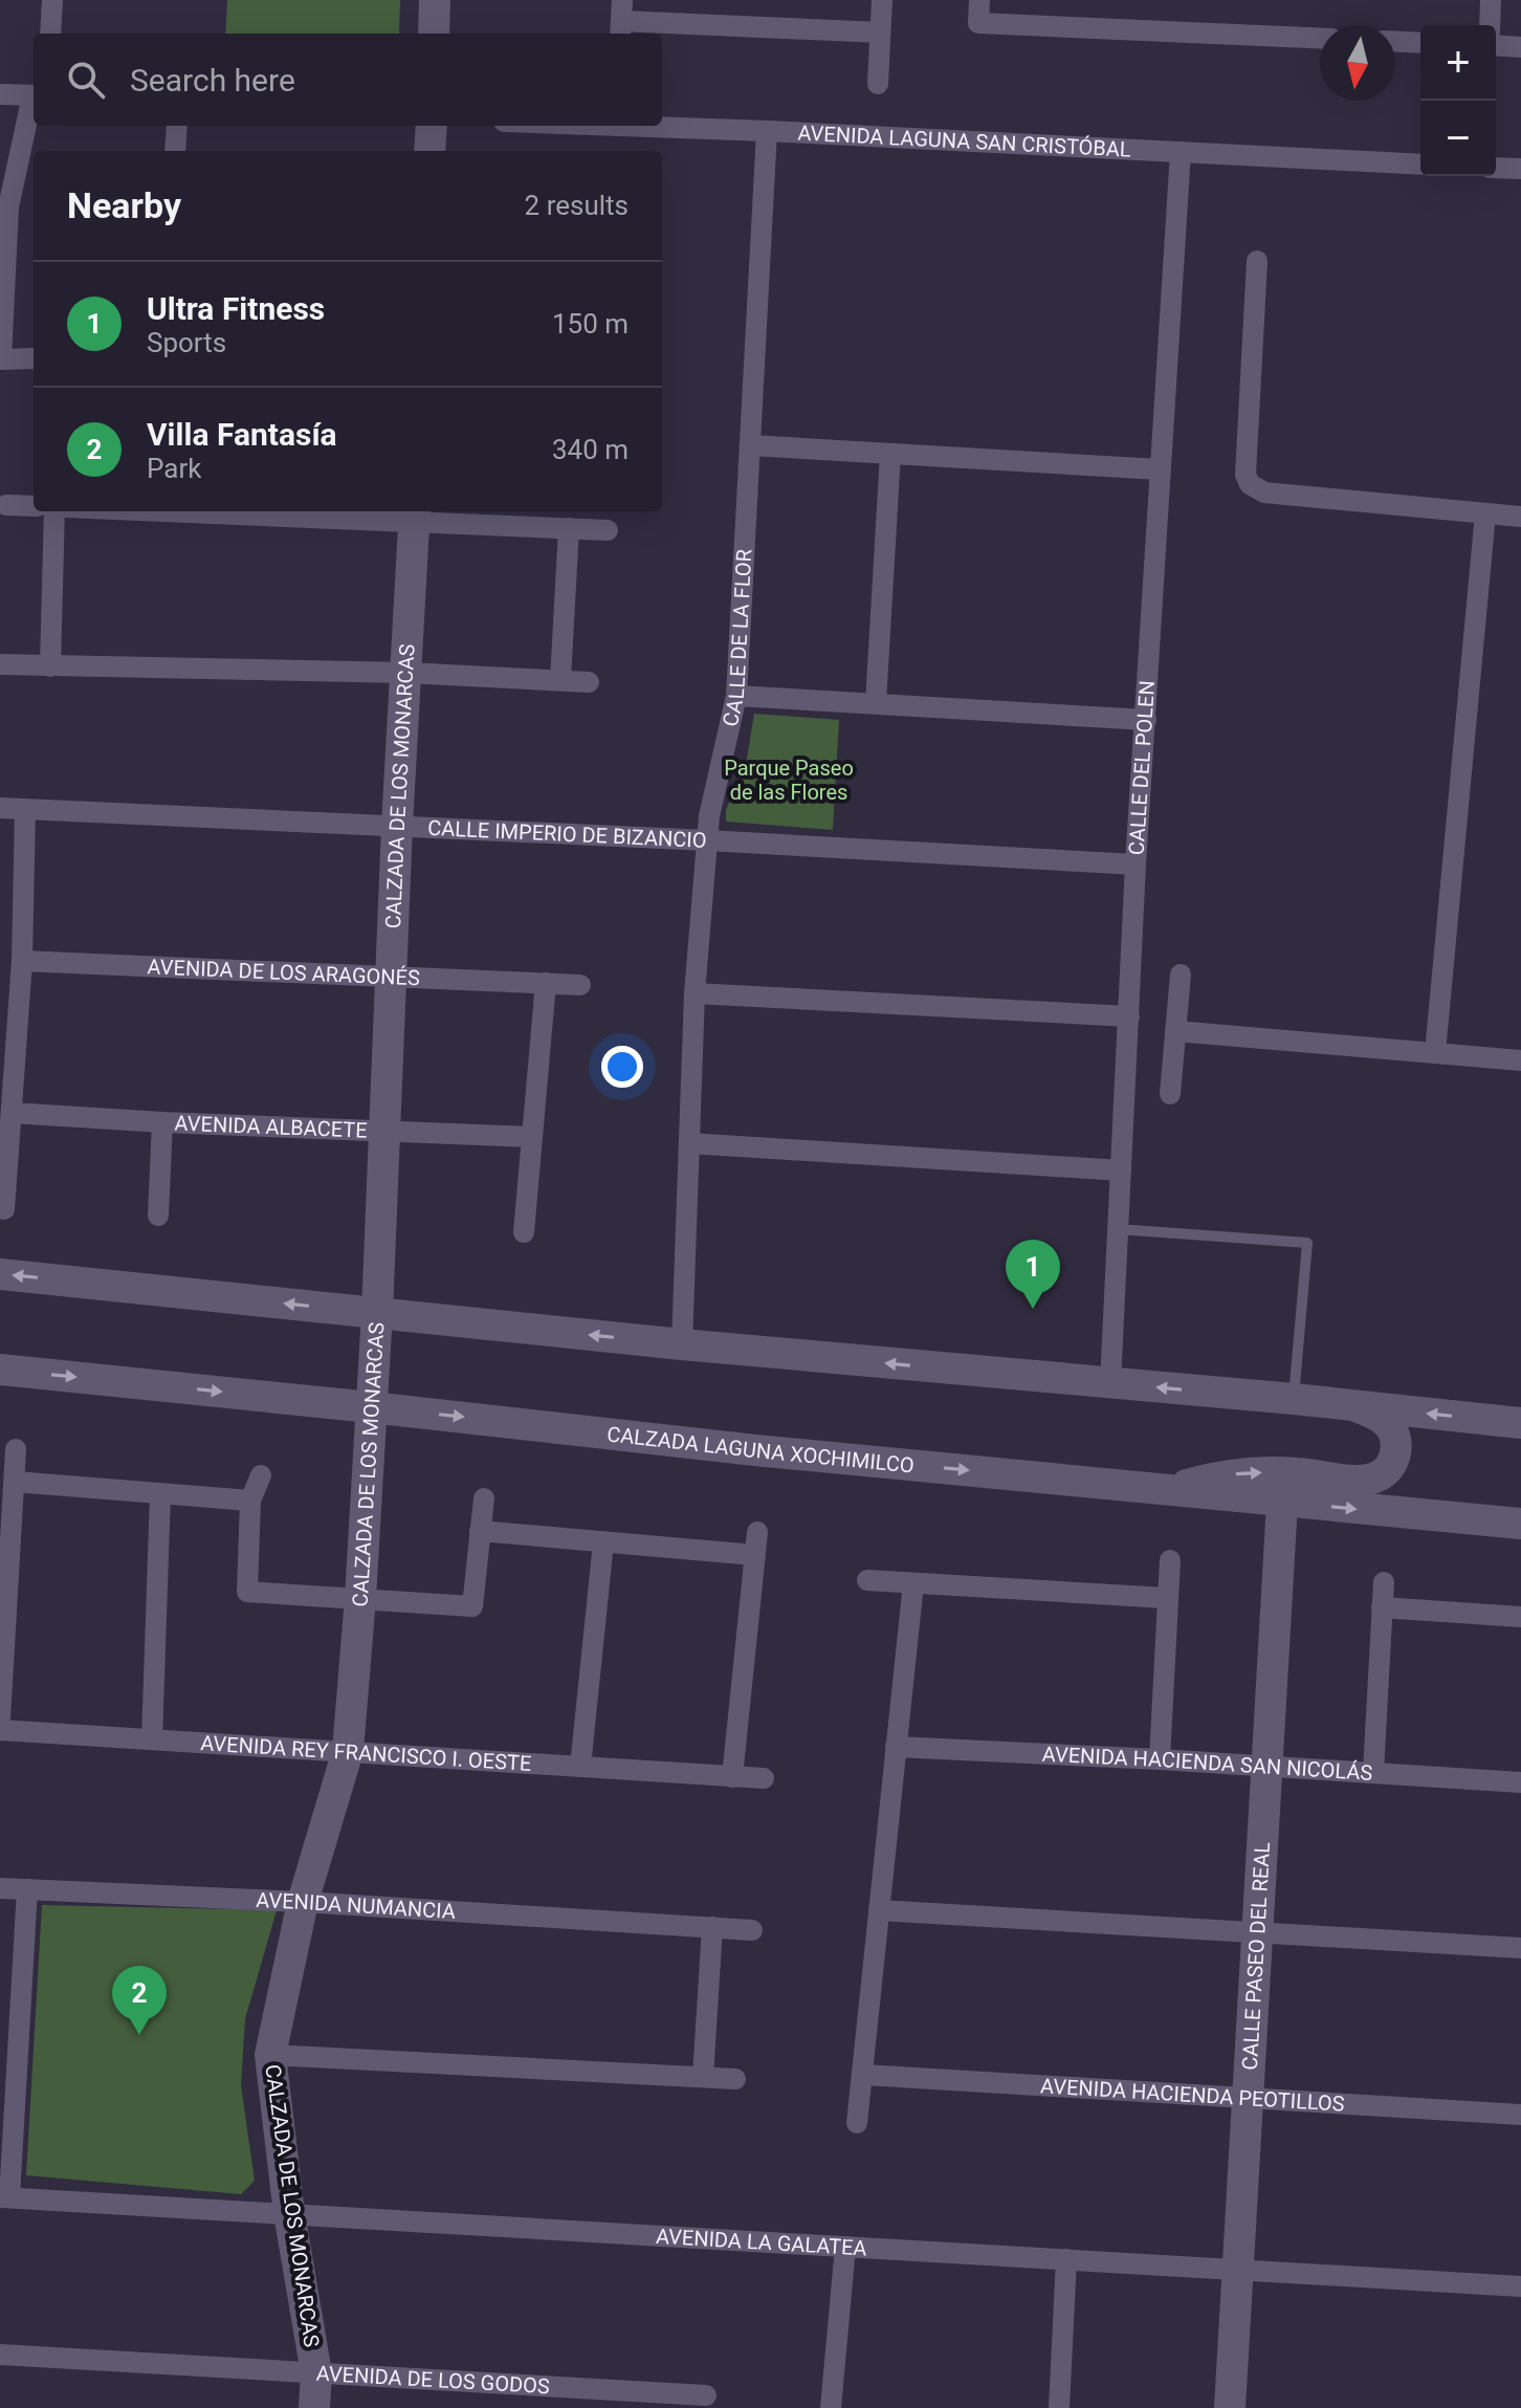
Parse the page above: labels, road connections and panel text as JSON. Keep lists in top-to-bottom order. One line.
{"streets":{"main road":["CALZADA DE LOS MONARCAS","CALZADA LAGUNA XOCHIMILCO","CALLE PASEO DEL REAL"],"street":["AVENIDA LAGUNA SAN CRISTÓBAL","CALLE DE LA FLOR","CALLE DEL POLEN","CALLE IMPERIO DE BIZANCIO","AVENIDA DE LOS ARAGONÉS","AVENIDA ALBACETE","AVENIDA REY FRANCISCO I. OESTE","AVENIDA HACIENDA SAN NICOLÁS","AVENIDA NUMANCIA","AVENIDA HACIENDA PEOTILLOS","AVENIDA LA GALATEA","AVENIDA DE LOS GODOS"]},"crossings":[["AVENIDA LAGUNA SAN CRISTÓBAL","CALLE DE LA FLOR"],["AVENIDA LAGUNA SAN CRISTÓBAL","CALLE DEL POLEN"],["CALLE DE LA FLOR","CALLE IMPERIO DE BIZANCIO"],["CALLE DEL POLEN","CALLE IMPERIO DE BIZANCIO"],["CALZADA DE LOS MONARCAS","CALLE IMPERIO DE BIZANCIO"],["CALZADA DE LOS MONARCAS","AVENIDA DE LOS ARAGONÉS"],["CALZADA DE LOS MONARCAS","AVENIDA ALBACETE"],["CALZADA DE LOS MONARCAS","CALZADA LAGUNA XOCHIMILCO"],["CALZADA DE LOS MONARCAS","AVENIDA REY FRANCISCO I. OESTE"],["CALZADA DE LOS MONARCAS","AVENIDA NUMANCIA"],["CALZADA DE LOS MONARCAS","AVENIDA LA GALATEA"],["CALZADA DE LOS MONARCAS","AVENIDA DE LOS GODOS"],["CALZADA LAGUNA XOCHIMILCO","CALLE PASEO DEL REAL"],["AVENIDA HACIENDA SAN NICOLÁS","CALLE PASEO DEL REAL"],["CALLE PASEO DEL REAL","AVENIDA HACIENDA PEOTILLOS"],["CALLE PASEO DEL REAL","AVENIDA LA GALATEA"]],"parks":["Parque Paseo de las Flores"],"north":"bottom","page":{"map_buttons":["+","−"],"search":"Search here","heading":["Nearby","2 results"],"list":[{"mark":"1","name":"Ultra Fitness","note":"Sports","value":"150 m"},{"mark":"2","name":"Villa Fantasía","note":"Park","value":"340 m"}],"pins":["1","2"]}}
